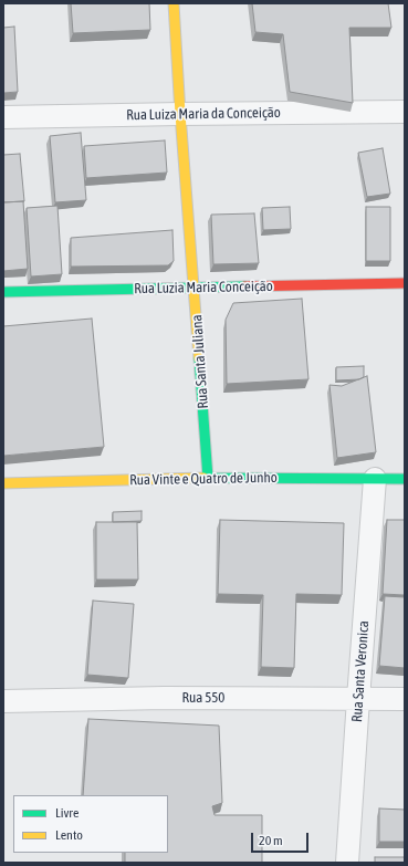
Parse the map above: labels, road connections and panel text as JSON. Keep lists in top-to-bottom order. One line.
{"streets":{"street":["Rua Luiza Maria da Conceição","Rua Luzia Maria Conceição","Rua Santa Juliana","Rua Vinte e Quatro de Junho","Rua Santa Veronica","Rua 550"]},"crossings":[["Rua Luiza Maria da Conceição","Rua Santa Juliana"],["Rua Luzia Maria Conceição","Rua Santa Juliana"],["Rua Santa Juliana","Rua Vinte e Quatro de Junho"],["Rua Vinte e Quatro de Junho","Rua Santa Veronica"],["Rua Santa Veronica","Rua 550"]],"legend":["Livre","Lento"],"scale_bar":"20 m"}
